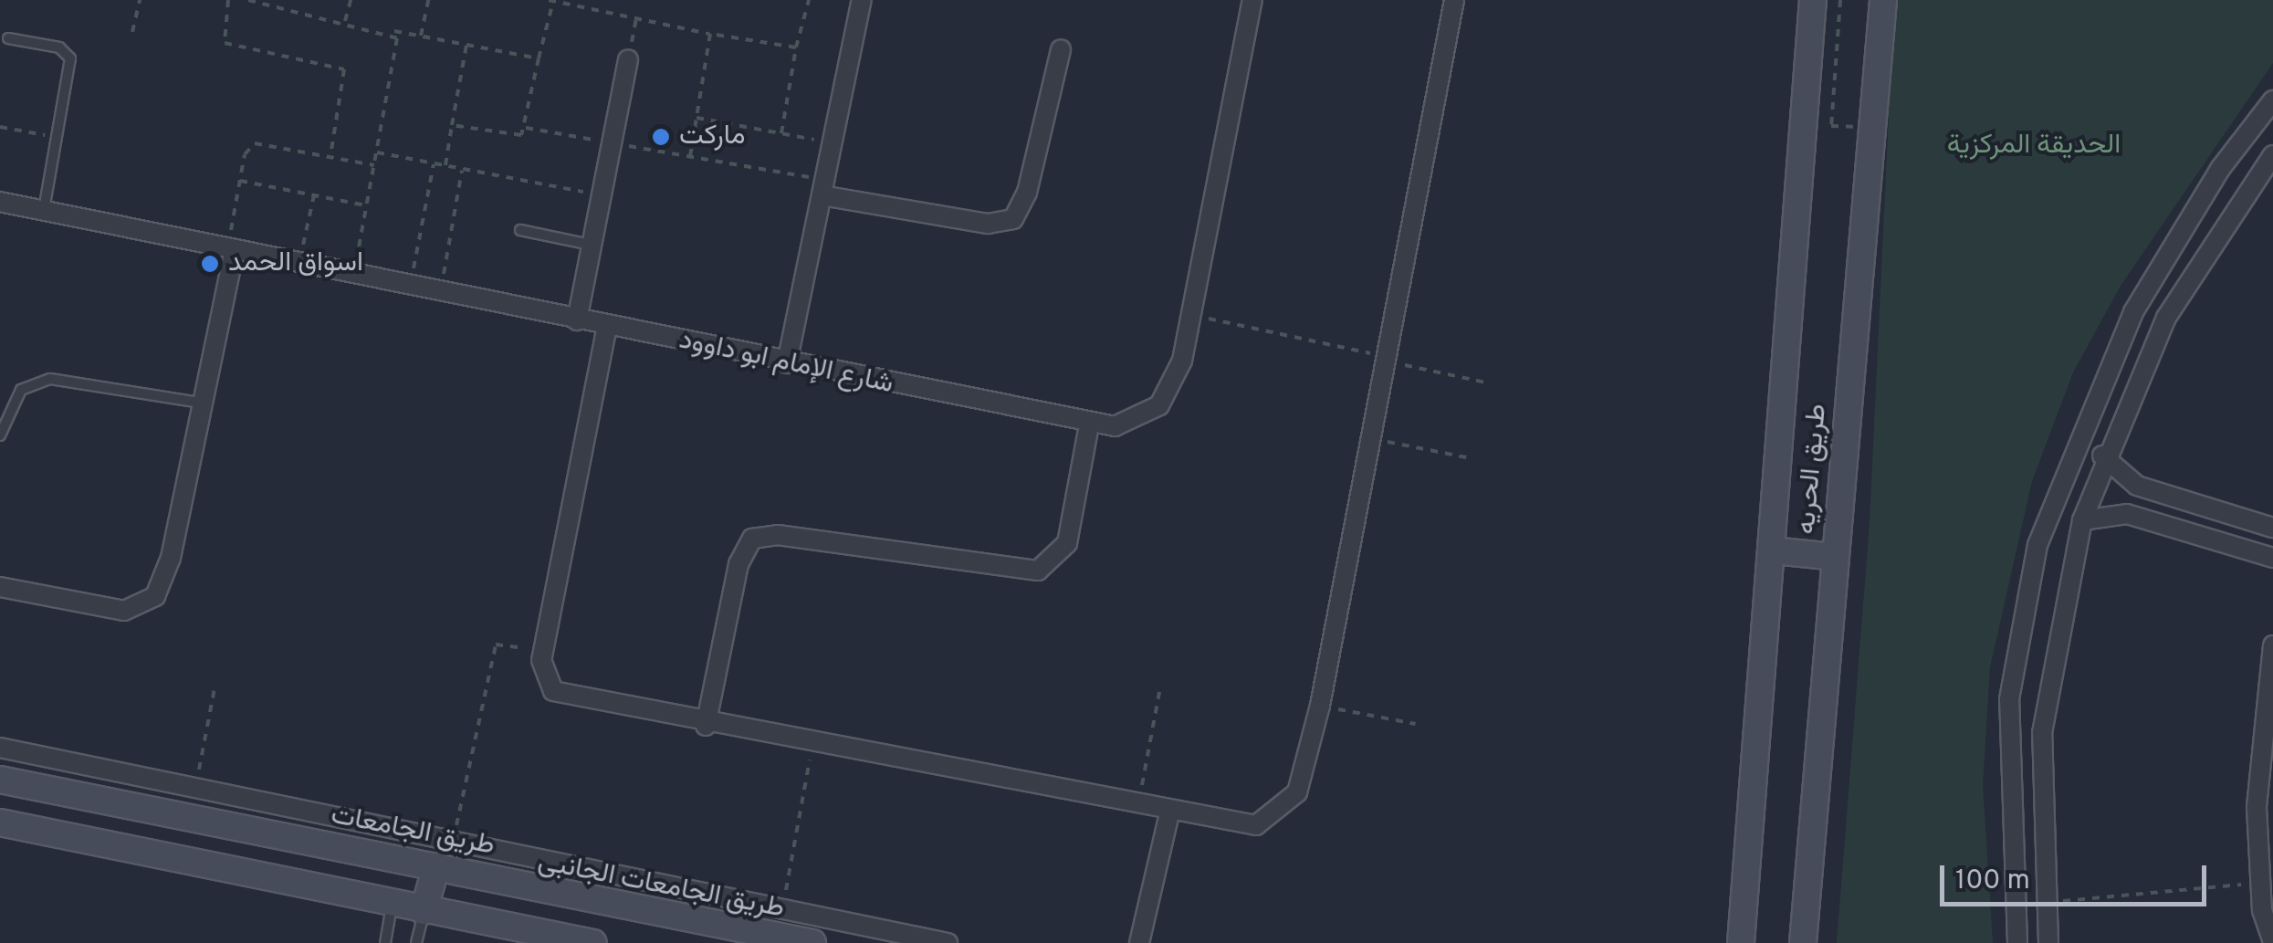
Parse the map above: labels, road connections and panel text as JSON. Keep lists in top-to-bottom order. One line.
{"streets":{"main road":["طريق الحريه","طريق الجامعات"],"street":["شارع الإمام ابو داوود","طريق الجامعات الجانبى"]},"parks":["الحديقة المركزية"],"places":["ماركت","اسواق الحمد"],"scale_bar":"100 m"}
